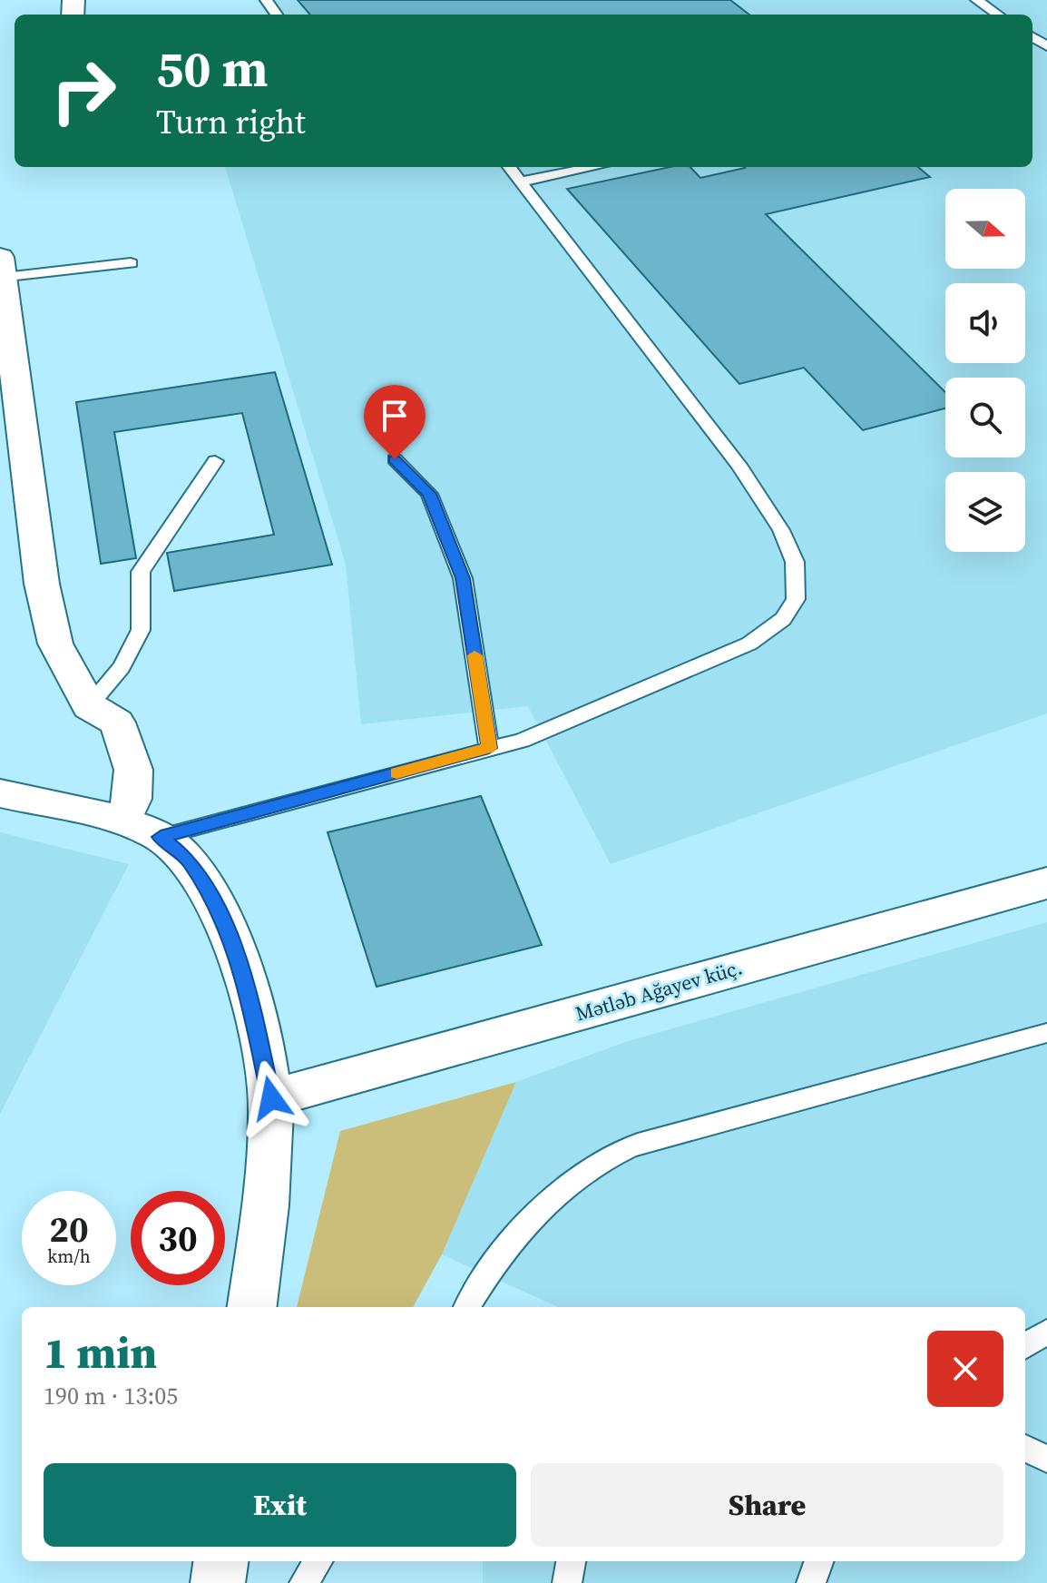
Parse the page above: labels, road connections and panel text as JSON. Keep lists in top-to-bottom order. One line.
{"streets":{"street":["Mətləb Ağayev küç."]},"north":"right","page":{"turn":["50 m","Turn right"],"speed":"20 km/h","limit":"30","heading":["1 min","190 m · 13:05"],"buttons":["Exit","Share"]}}
